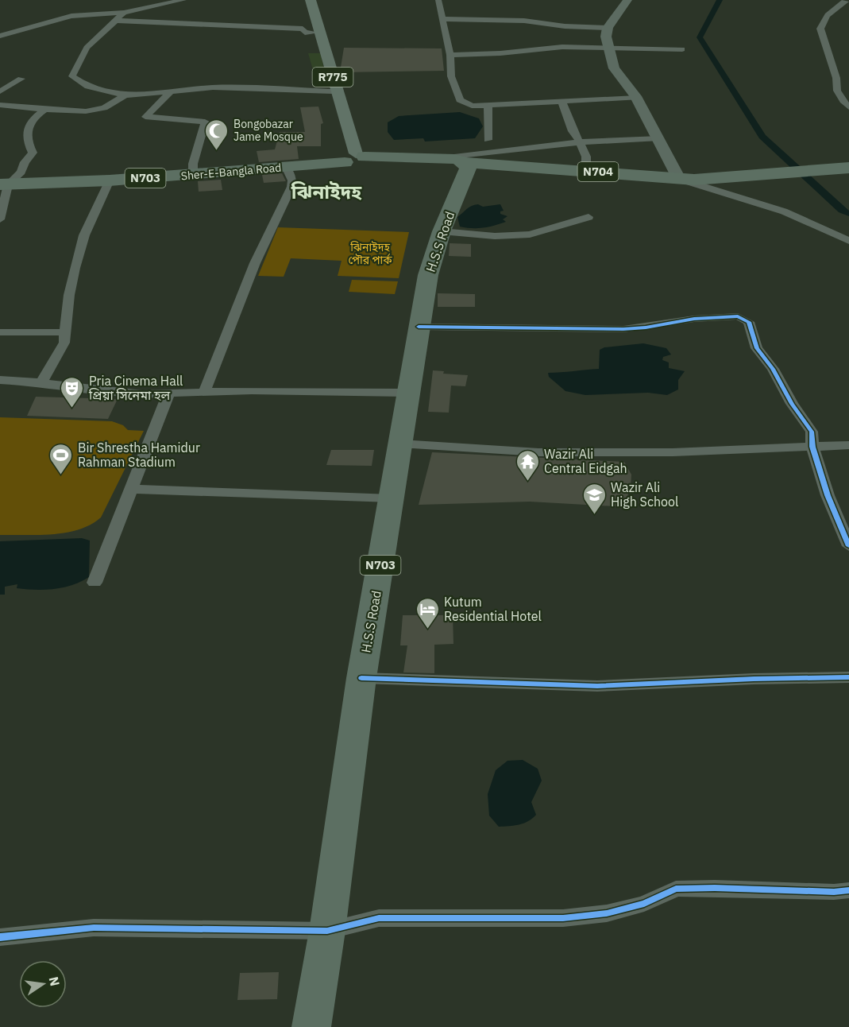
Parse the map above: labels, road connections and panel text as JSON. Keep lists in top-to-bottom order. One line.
{"streets":{"highway":["Sher-E-Bangla Road","N704","N703","H.S.S Road"],"main road":["R775"]},"crossings":[["R775","Sher-E-Bangla Road"],["R775","N703"],["Sher-E-Bangla Road","N703"],["N704","N703"],["N704","H.S.S Road"],["N703","H.S.S Road"]],"districts":["ঝিনাইদহ"],"parks":["ঝিনাইদহ পৌর পার্ক"],"places":{"mosque":["Bongobazar Jame Mosque"],"theatre":["Pria Cinema Hall প্রিয়া সিনেমা হল"],"sports":["Bir Shrestha Hamidur Rahman Stadium"],"temple":["Wazir Ali Central Eidgah"],"school or university":["Wazir Ali High School"],"hotel":["Kutum Residential Hotel"]},"north":"right"}
